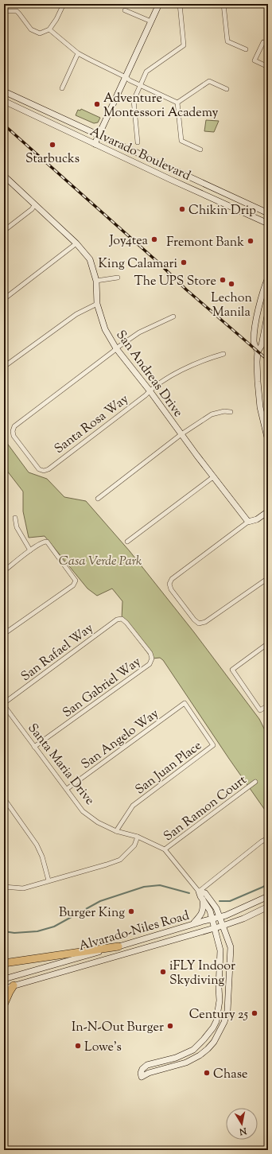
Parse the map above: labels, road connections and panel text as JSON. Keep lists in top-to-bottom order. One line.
{"streets":{"main road":["Alvarado Boulevard","San Andreas Drive","Santa Maria Drive","Alvarado-Niles Road"],"street":["Santa Rosa Way","San Rafael Way","San Gabriel Way","San Angelo Way","San Juan Place","San Ramon Court"]},"crossings":[["San Andreas Drive","Santa Rosa Way"],["San Rafael Way","San Gabriel Way"],["San Gabriel Way","Santa Maria Drive"],["San Angelo Way","Santa Maria Drive"],["San Angelo Way","San Juan Place"],["Santa Maria Drive","San Juan Place"],["Santa Maria Drive","San Ramon Court"],["Santa Maria Drive","Alvarado-Niles Road"]],"parks":["Casa Verde Park"],"places":["Adventure Montessori Academy","Starbucks","Chikin Drip","Joy4tea","Fremont Bank","King Calamari","The UPS Store","Lechon Manila","Burger King","iFLY Indoor Skydiving","Century 25","In-N-Out Burger","Lowe's","Chase"],"north":"bottom"}
